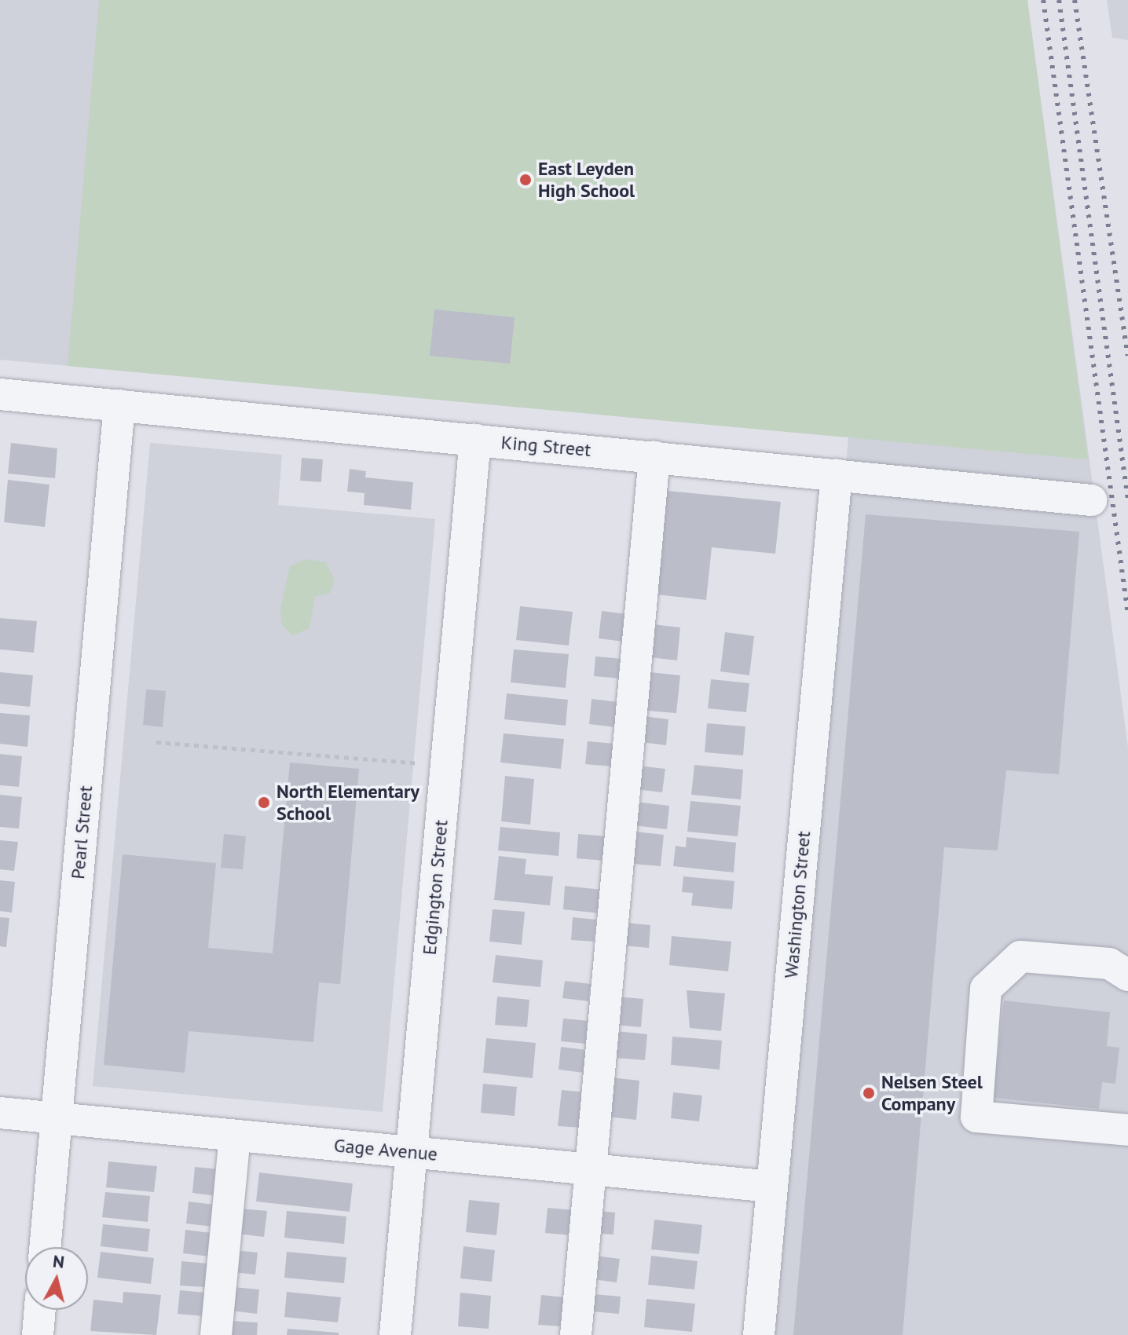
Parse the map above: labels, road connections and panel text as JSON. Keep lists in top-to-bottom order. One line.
{"streets":{"street":["King Street","Pearl Street","Edgington Street","Washington Street","Gage Avenue"]},"crossings":[["King Street","Pearl Street"],["King Street","Edgington Street"],["King Street","Washington Street"],["Pearl Street","Gage Avenue"],["Edgington Street","Gage Avenue"],["Washington Street","Gage Avenue"]],"places":["East Leyden High School","North Elementary School","Nelsen Steel Company"],"north":"top"}
